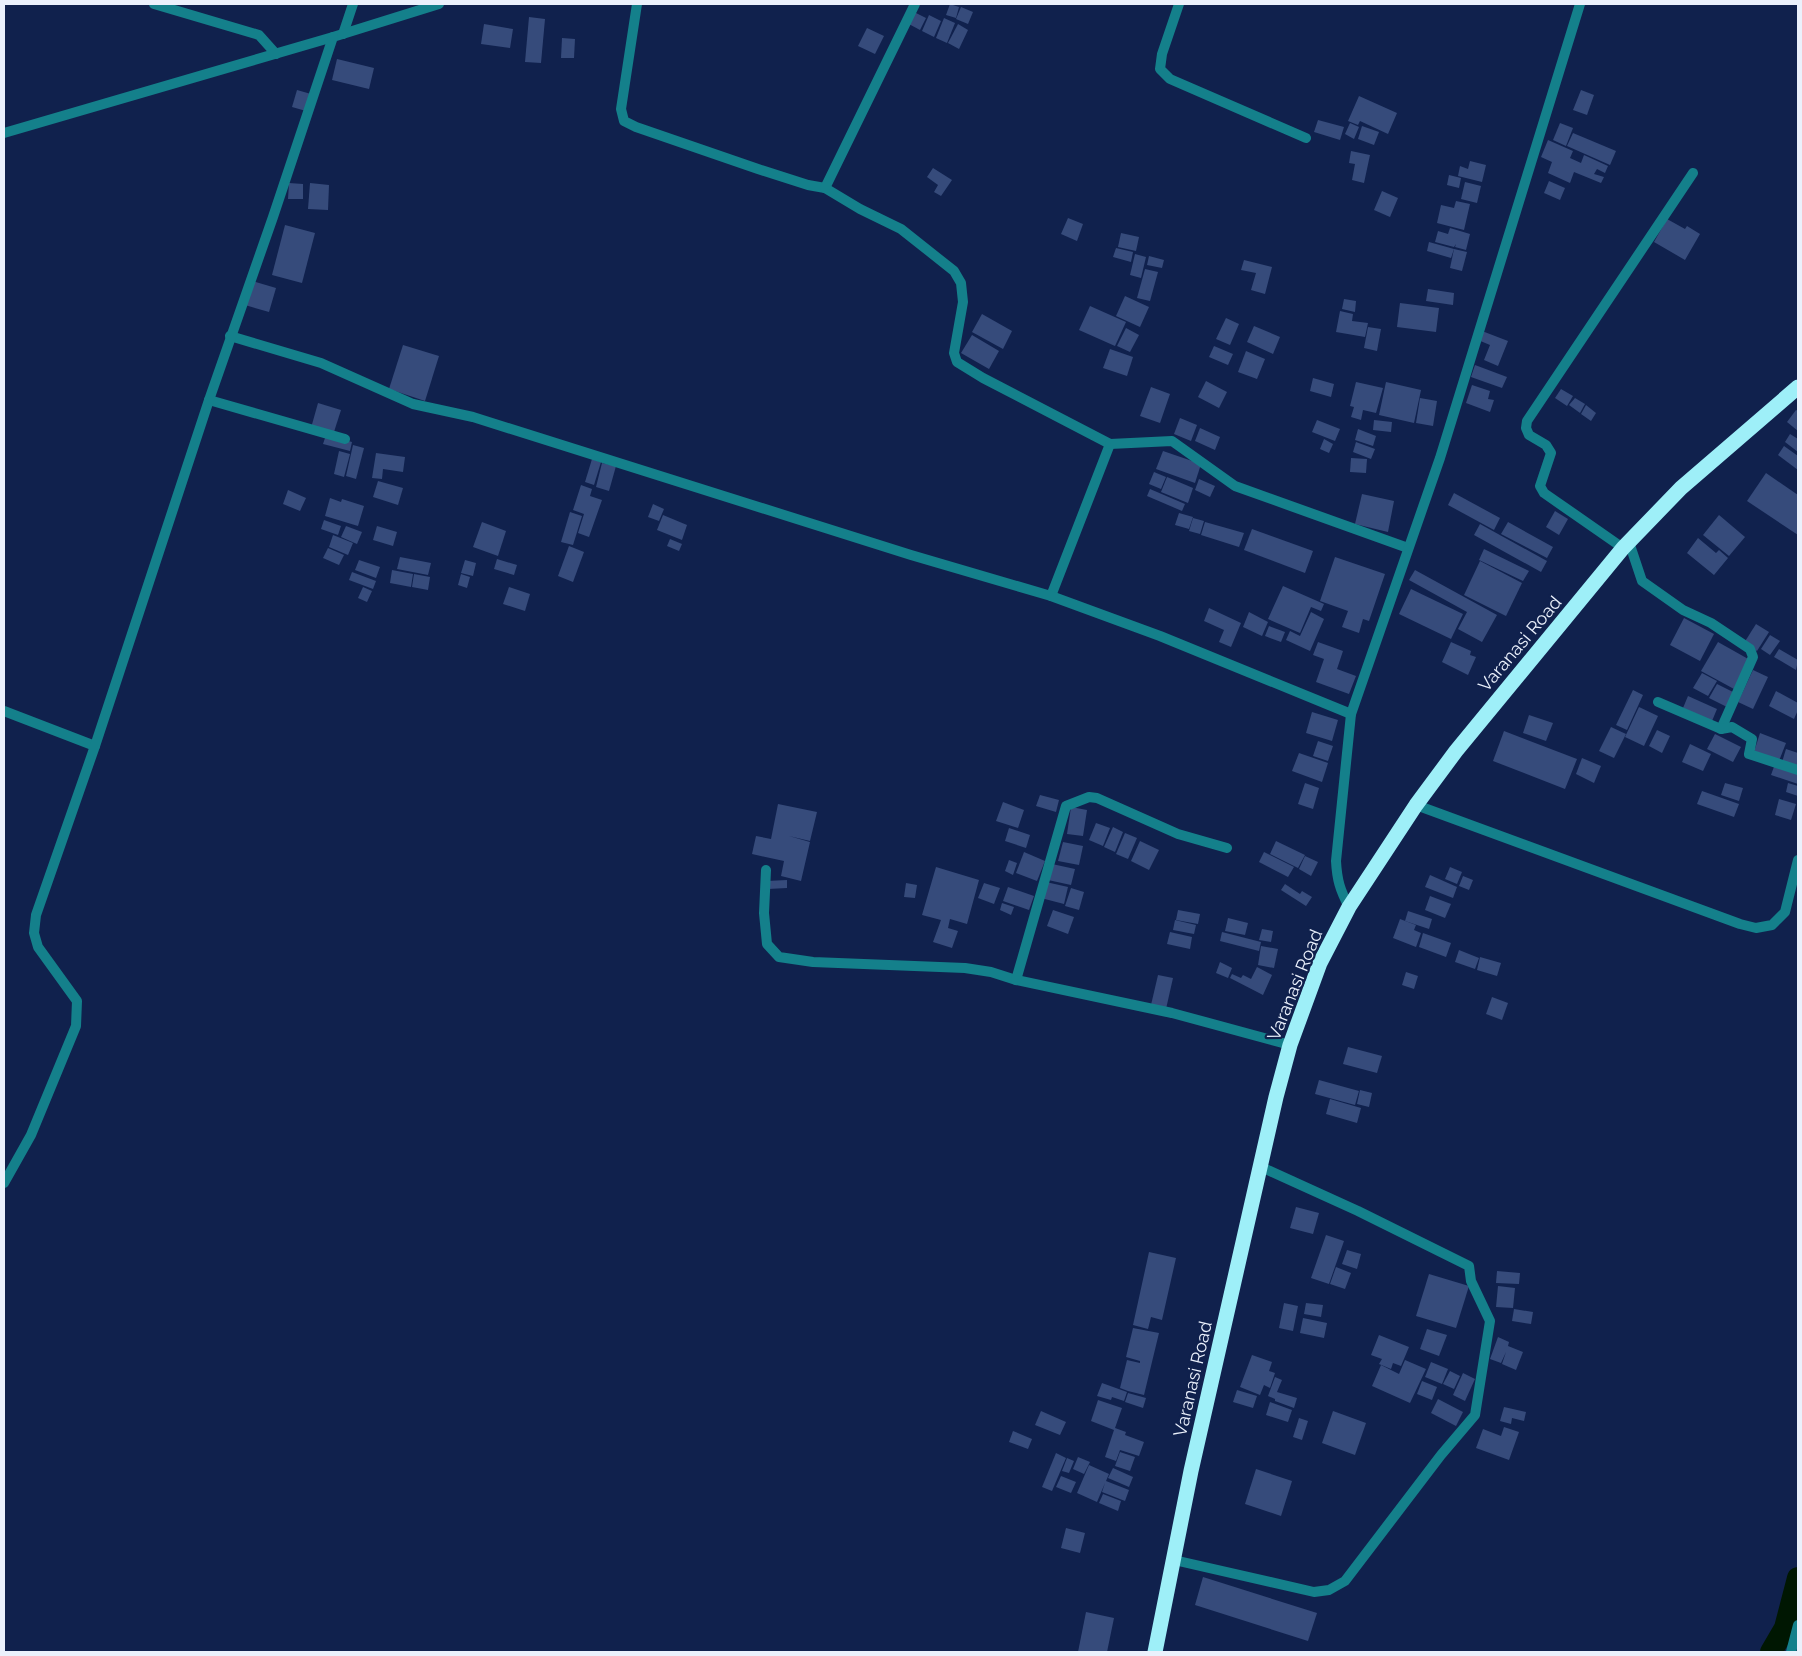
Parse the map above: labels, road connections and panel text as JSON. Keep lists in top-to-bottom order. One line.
{"streets":{"highway":["Varanasi Road"]}}
